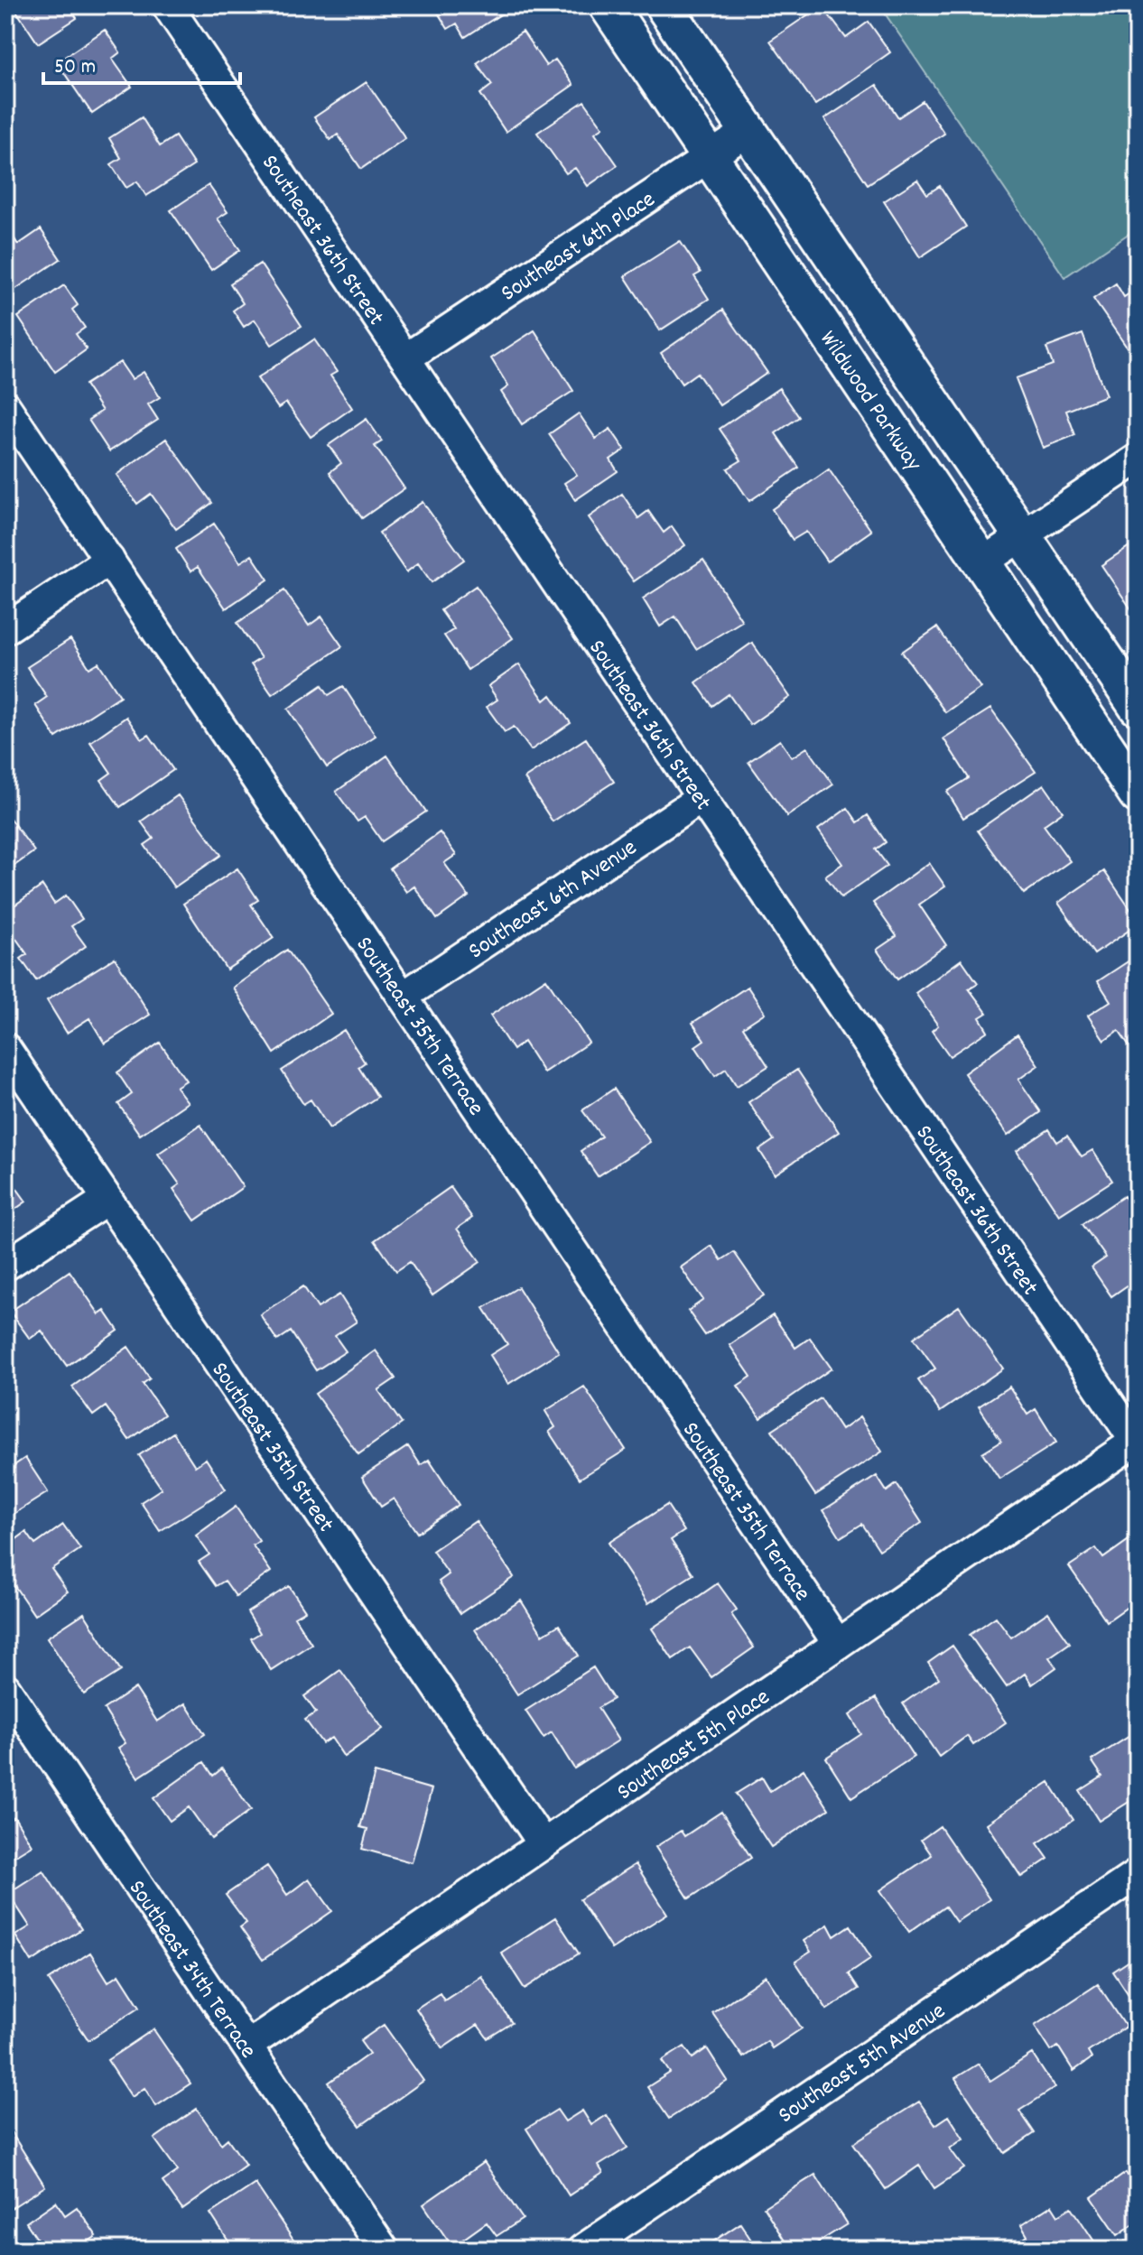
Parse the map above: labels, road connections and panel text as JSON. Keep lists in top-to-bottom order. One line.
{"streets":{"street":["Southeast 36th Street","Southeast 6th Place","Wildwood Parkway","Southeast 6th Avenue","Southeast 35th Terrace","Southeast 35th Street","Southeast 5th Place","Southeast 34th Terrace","Southeast 5th Avenue"]},"crossings":[["Southeast 36th Street","Southeast 6th Place"],["Southeast 36th Street","Southeast 6th Avenue"],["Southeast 36th Street","Southeast 5th Place"],["Southeast 6th Place","Wildwood Parkway"],["Southeast 6th Avenue","Southeast 35th Terrace"],["Southeast 35th Terrace","Southeast 5th Place"],["Southeast 35th Street","Southeast 5th Place"],["Southeast 5th Place","Southeast 34th Terrace"]],"scale_bar":"50 m"}
